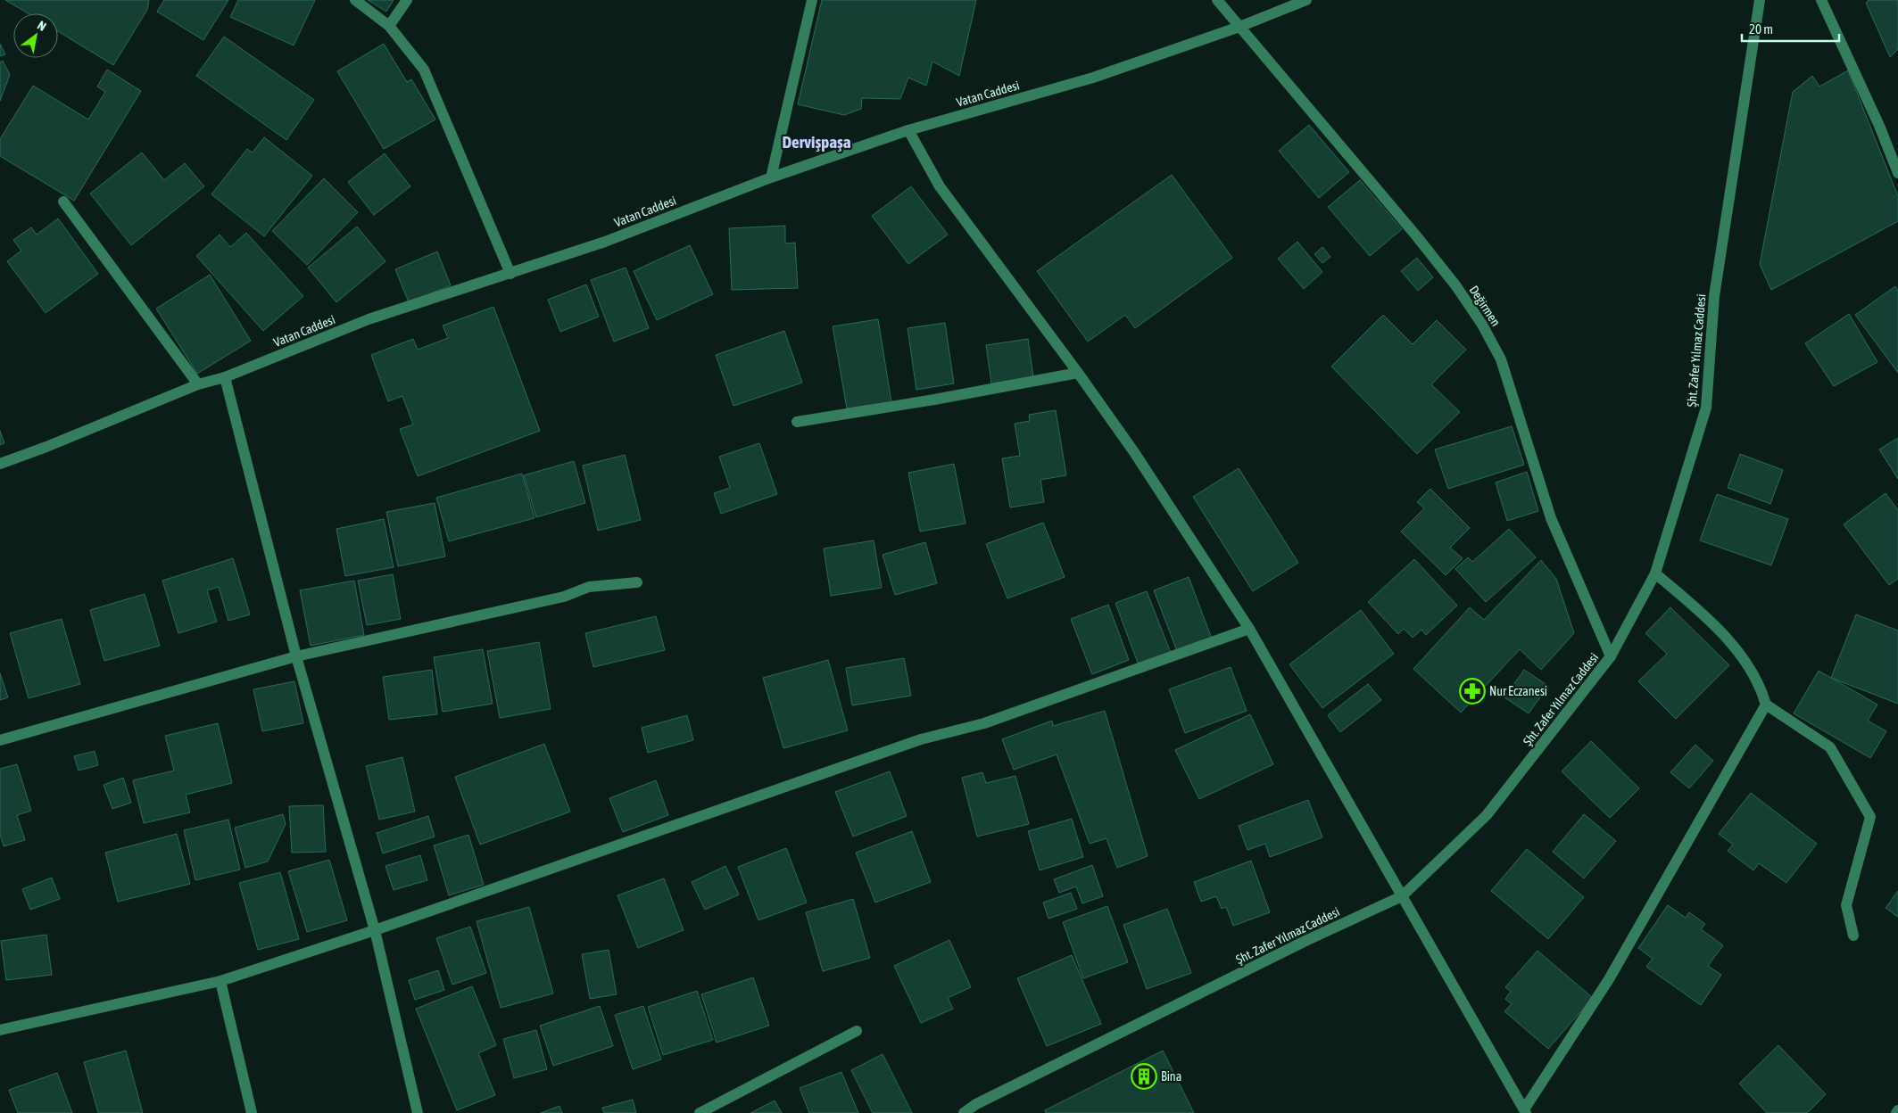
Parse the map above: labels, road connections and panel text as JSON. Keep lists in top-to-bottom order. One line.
{"streets":{"street":["Vatan Caddesi","Değirmen","Şht. Zafer Yılmaz Caddesi"]},"crossings":[["Vatan Caddesi","Değirmen"],["Değirmen","Şht. Zafer Yılmaz Caddesi"]],"districts":["Dervişpaşa"],"places":{"pharmacy":["Nur Eczanesi"],"building":["Bina"]},"scale_bar":"20 m","north":"top right"}
